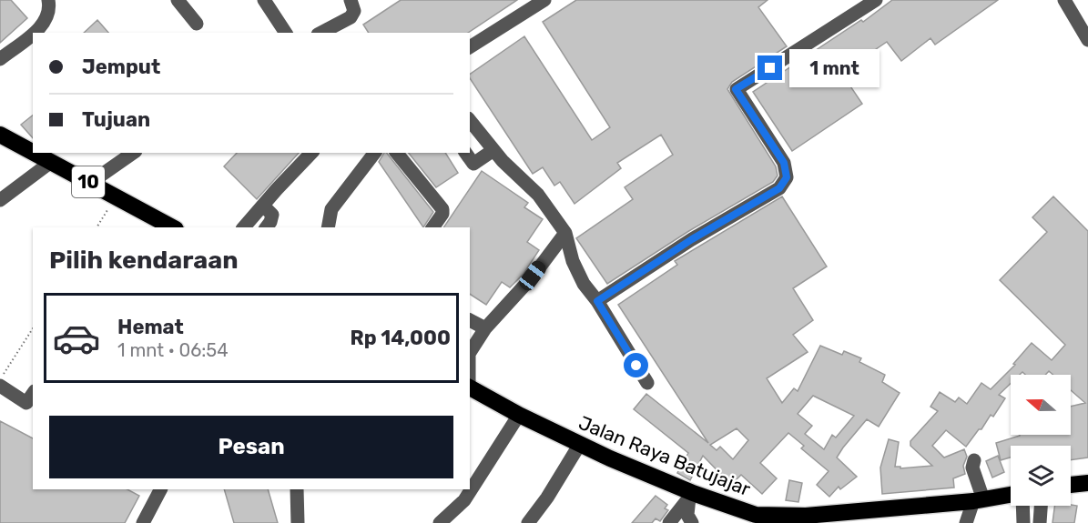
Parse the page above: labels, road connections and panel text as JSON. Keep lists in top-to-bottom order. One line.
{"streets":{"highway":["10","Jalan Raya Batujajar"]},"north":"left","page":{"banner":["Jemput","Tujuan"],"bubble":"1 mnt","heading":"Pilih kendaraan","list":[{"name":"Hemat","note":"1 mnt · 06:54","value":"Rp 14,000"}],"buttons":"Pesan"}}
